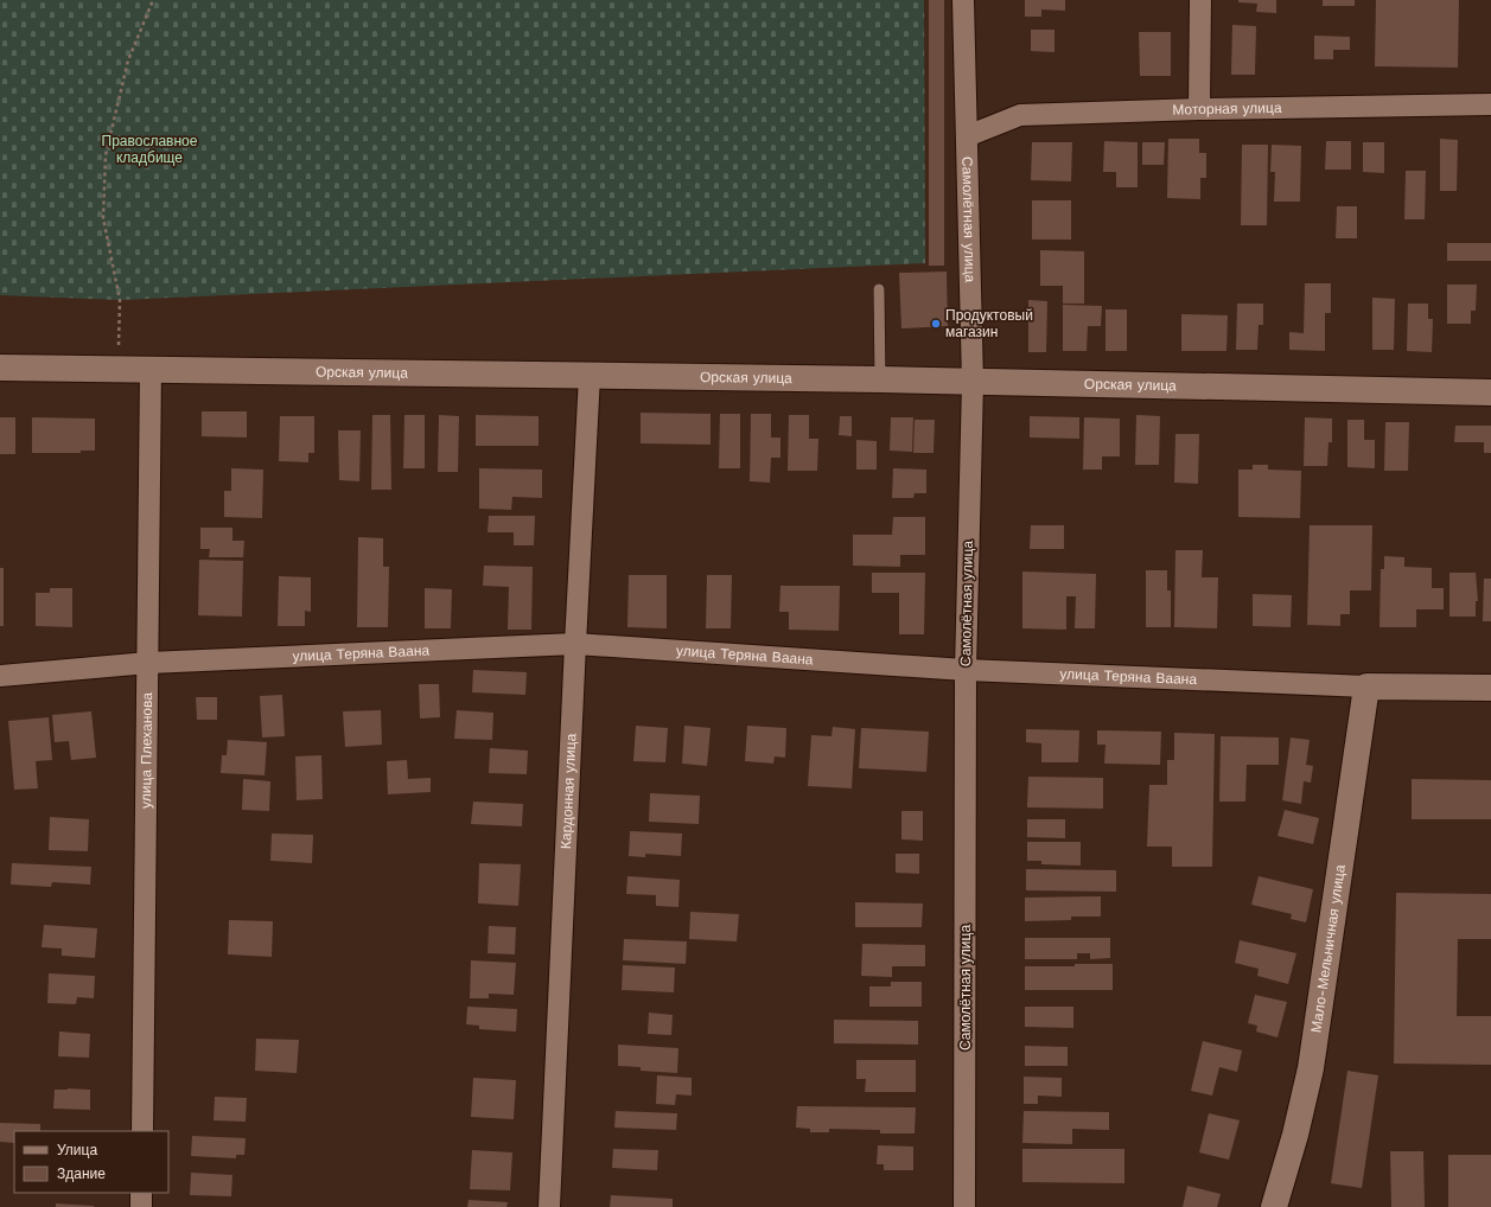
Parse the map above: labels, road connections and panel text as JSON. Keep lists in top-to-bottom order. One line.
{"streets":{"main road":["Орская улица","улица Теряна Ваана","Мало-Мельничная улица"],"street":["Моторная улица","Самолётная улица","улица Плеханова","Кардонная улица"]},"crossings":[["Моторная улица","Самолётная улица"],["Самолётная улица","Орская улица"],["Самолётная улица","улица Теряна Ваана"],["Орская улица","улица Плеханова"],["Орская улица","Кардонная улица"],["улица Теряна Ваана","улица Плеханова"],["улица Теряна Ваана","Кардонная улица"],["улица Теряна Ваана","Мало-Мельничная улица"]],"parks":["Православное кладбище"],"places":["Продуктовый магазин"],"legend":["Улица","Здание"]}
